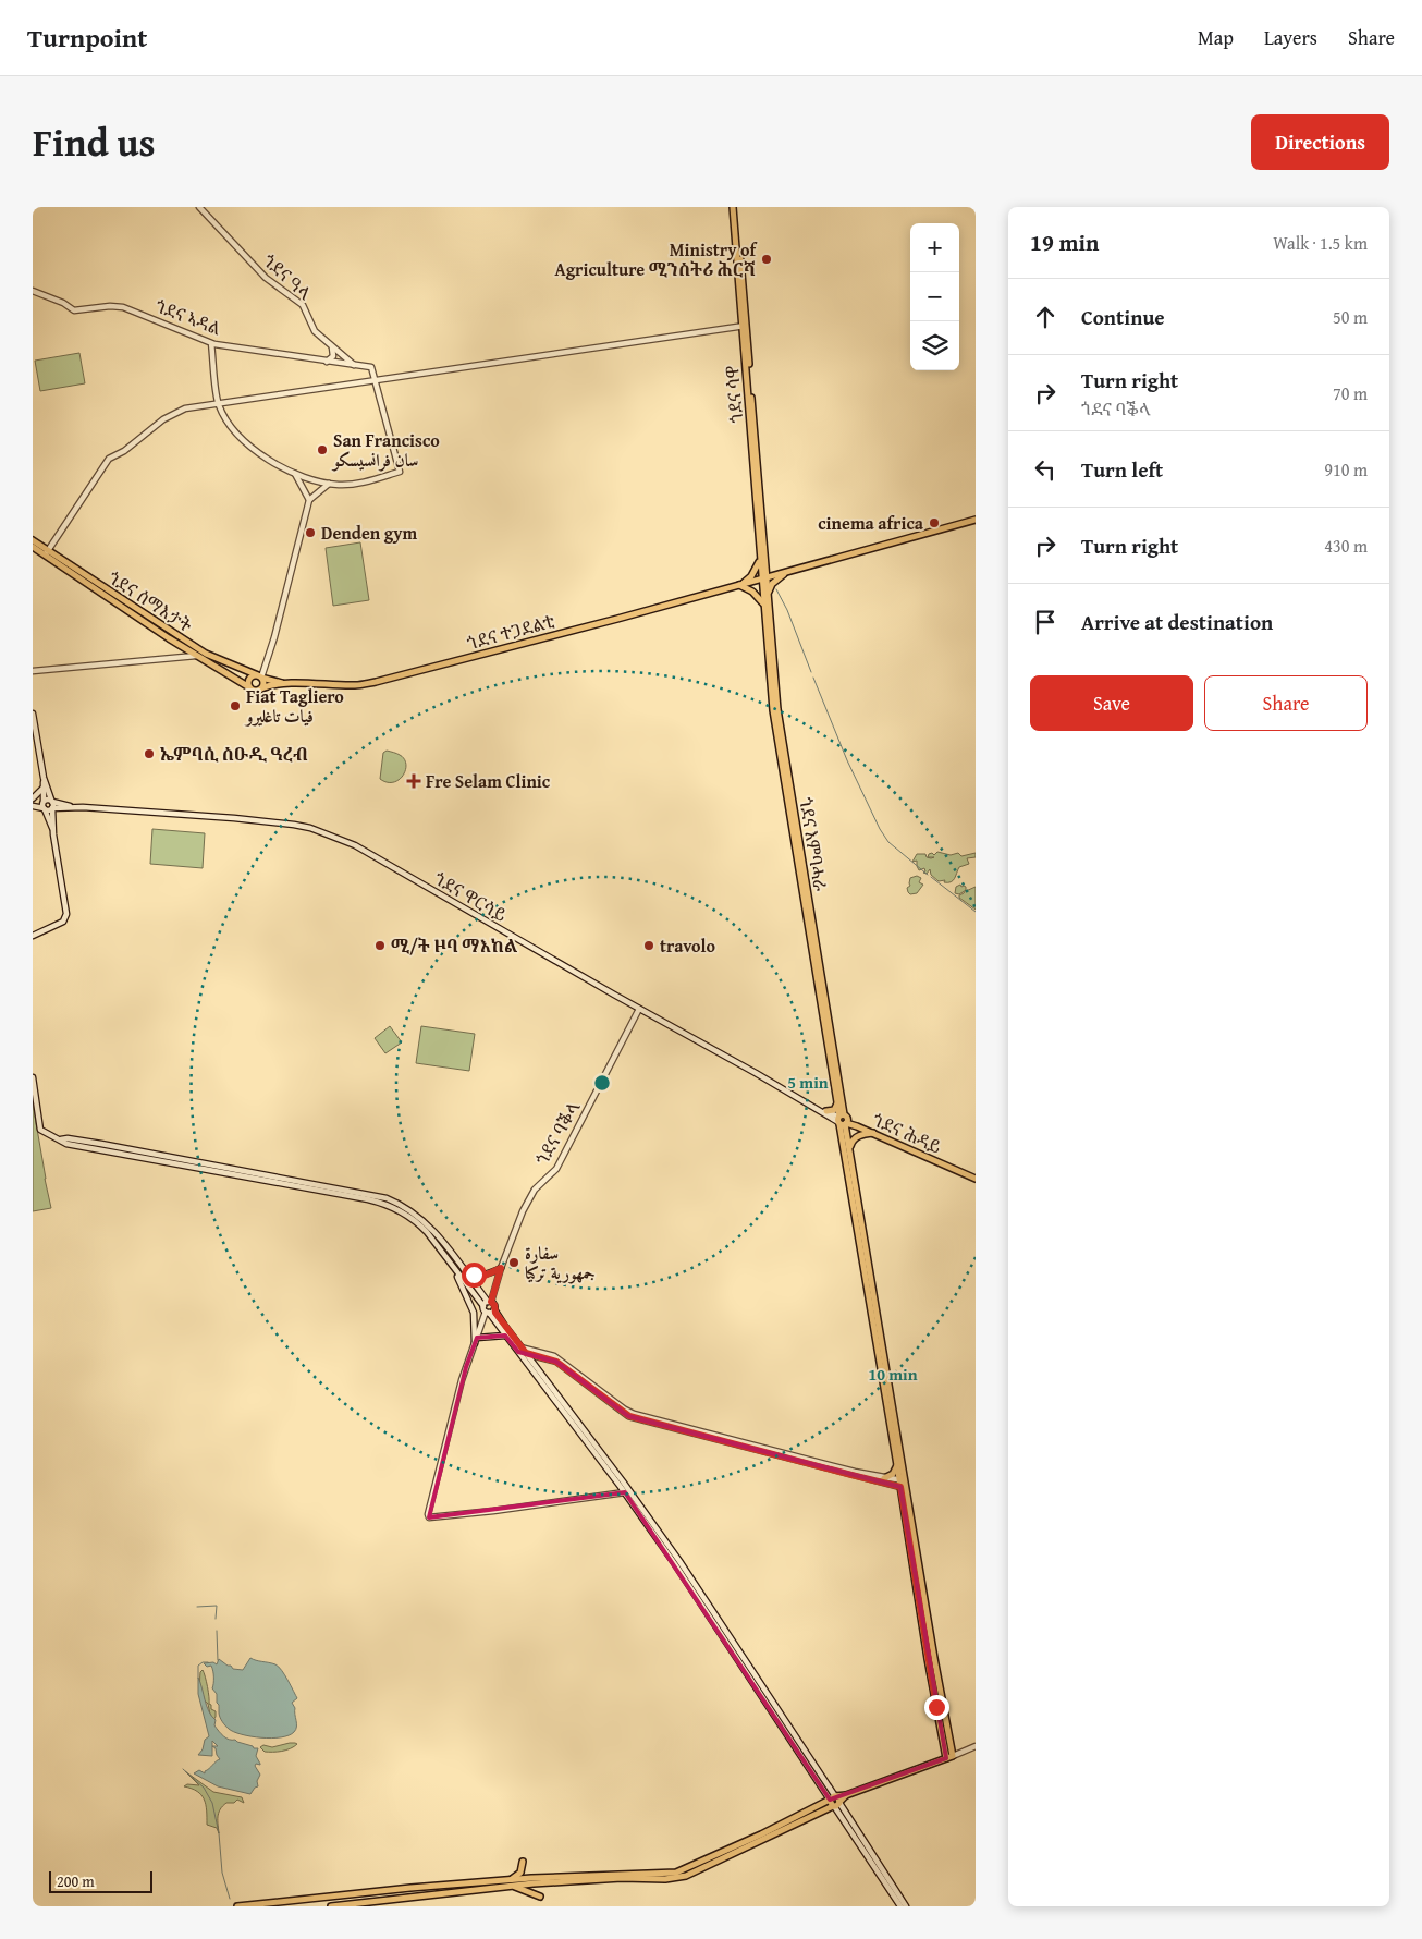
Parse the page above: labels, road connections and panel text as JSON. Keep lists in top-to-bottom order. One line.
{"streets":{"main road":["ጎደና ሳዋ","ጎደና ሰማእታት","ጎደና ተጋደልቲ","ጎደና እምባሓራ","ጎደና ሕዳይ"],"street":["ጎደና ዓላ","ጎደና ኣዳል","ጎደና ዋርሳይ","ጎደና ባቕላ"]},"crossings":[["ጎደና ዓላ","ጎደና ኣዳል"],["ጎደና ሳዋ","ጎደና ተጋደልቲ"],["ጎደና ሳዋ","ጎደና እምባሓራ"],["ጎደና ሰማእታት","ጎደና ተጋደልቲ"],["ጎደና ተጋደልቲ","ጎደና እምባሓራ"],["ጎደና እምባሓራ","ጎደና ዋርሳይ"],["ጎደና እምባሓራ","ጎደና ሕዳይ"],["ጎደና ዋርሳይ","ጎደና ባቕላ"],["ጎደና ዋርሳይ","ጎደና ሕዳይ"]],"places":{"other":["Ministry of Agriculture ሚንስትሪ ሕርሻ","San Francisco سان فرانسيسكو","cinema africa","Denden gym","Fiat Tagliero فيات تاغليرو","ኤምባሲ ስዑዲ ዓረብ","ሚ/ት ዞባ ማእከል","travolo","سفارة جمهورية تركيا"],"health":["Fre Selam Clinic"]},"scale_bar":"200 m","page":{"header":"Turnpoint","nav":["Map","Layers","Share"],"title":"Find us","buttons":["Directions",["Save","Share"]],"heading":["19 min","Walk · 1.5 km"],"map_buttons":["+","−"],"list":[["Continue","50 m"],["Turn right","ጎደና ባቕላ","70 m"],["Turn left","910 m"],["Turn right","430 m"],"Arrive at destination"],"scale":"200 m"},"rings":["5 min","10 min"]}
